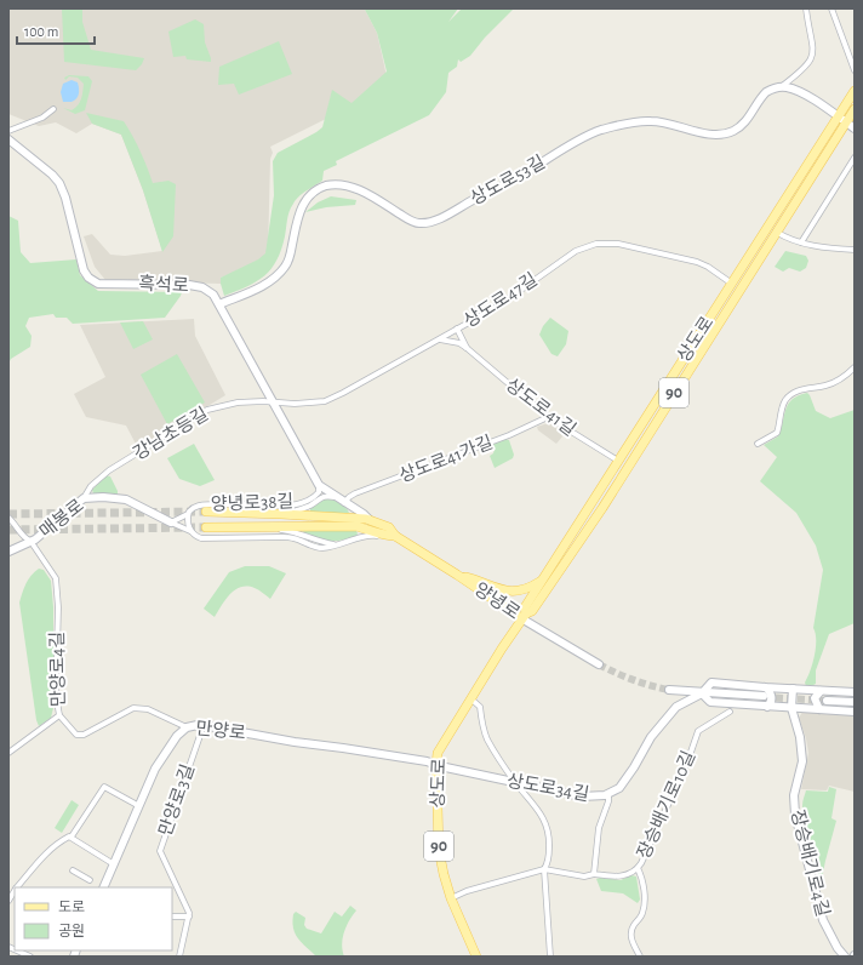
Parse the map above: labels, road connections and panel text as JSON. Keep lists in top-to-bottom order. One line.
{"streets":{"main road":["상도로","90","양녕로"],"street":["상도로53길","흑석로","상도로47길","상도로41길","강남초등길","상도로41가길","양녕로38길","매봉로","만양로4길","만양로","상도로34길","만양로3길","장승배기로10길","장승배기로4길"]},"crossings":[["상도로53길","흑석로"],["흑석로","상도로47길"],["흑석로","강남초등길"],["흑석로","상도로41가길"],["흑석로","양녕로38길"],["흑석로","양녕로"],["상도로47길","상도로"],["상도로47길","상도로41길"],["상도로47길","강남초등길"],["상도로","상도로41길"],["상도로","양녕로"],["상도로","만양로"],["상도로","상도로34길"],["상도로41길","상도로41가길"],["강남초등길","매봉로"],["매봉로","만양로4길"],["만양로4길","만양로"],["만양로","상도로34길"],["만양로","만양로3길"]],"legend":["도로","공원"],"scale_bar":"100 m"}
